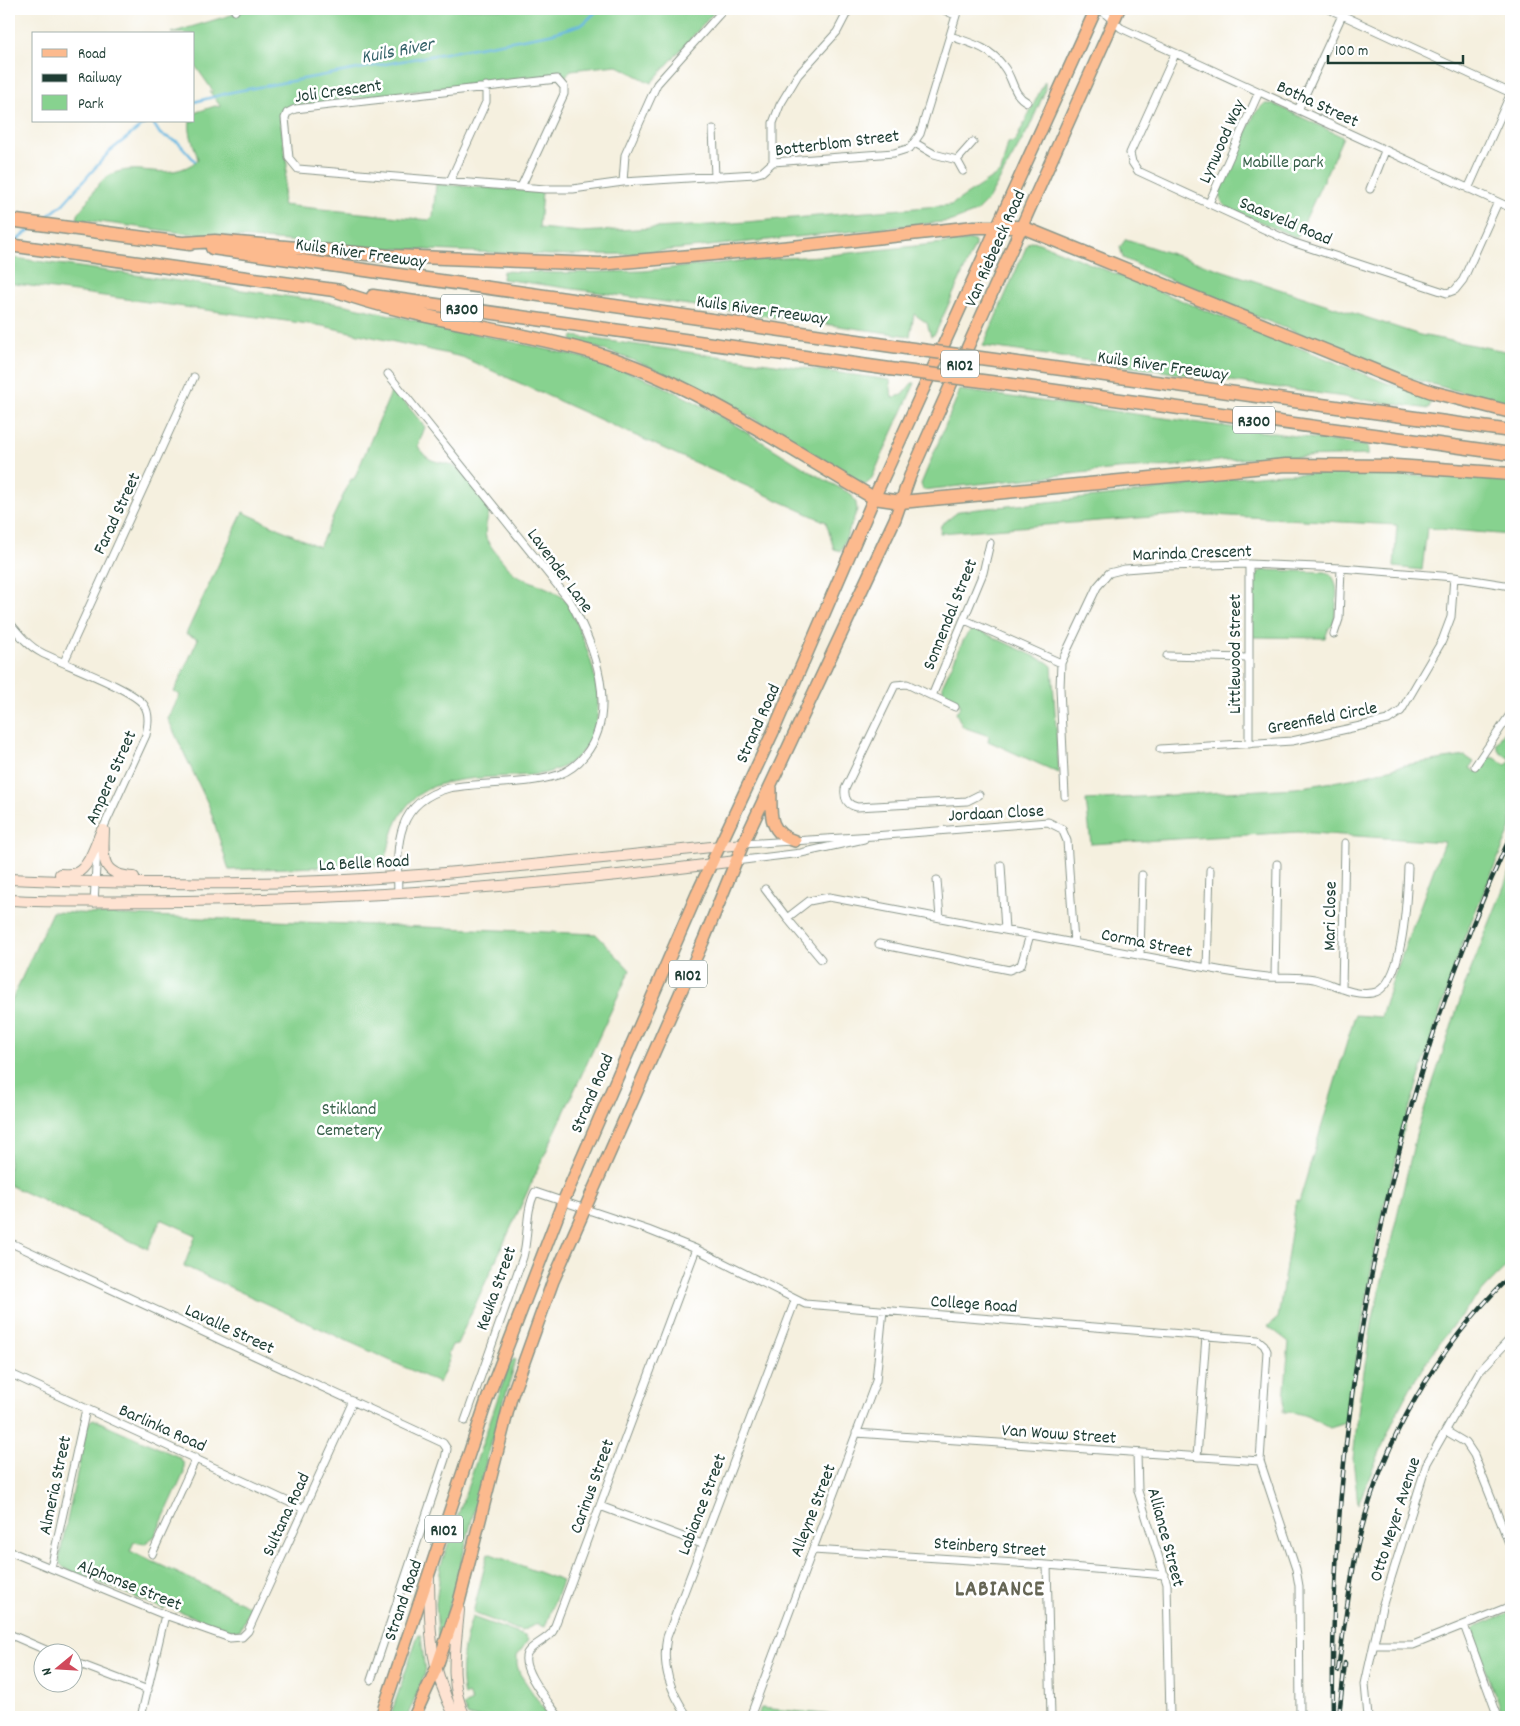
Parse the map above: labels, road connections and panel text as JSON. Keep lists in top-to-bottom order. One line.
{"streets":{"highway":["Kuils River Freeway","R300"],"main road":["Van Riebeeck Road","R102","Strand Road","La Belle Road"],"street":["Joli Crescent","Botha Street","Lynwood Way","Botterblom Street","Saasveld Road","Farad Street","Marinda Crescent","Lavender Lane","Sonnendal Street","Littlewood Street","Greenfield Circle","Ampere Street","Jordaan Close","Mari Close","Corma Street","Keuka Street","College Road","Lavalle Street","Barlinka Road","Van Wouw Street","Almeria Street","Carinus Street","Labiance Street","Alleyne Street","Sultana Road","Otto Meyer Avenue","Alliance Street","Steinberg Street","Alphonse Street"]},"crossings":[["Joli Crescent","Botterblom Street"],["Botha Street","Lynwood Way"],["Botha Street","Saasveld Road"],["Botha Street","Van Riebeeck Road"],["Lynwood Way","Saasveld Road"],["Van Riebeeck Road","R102"],["Van Riebeeck Road","Strand Road"],["R102","Jordaan Close"],["R102","La Belle Road"],["R102","College Road"],["Farad Street","Ampere Street"],["Marinda Crescent","Littlewood Street"],["Marinda Crescent","Greenfield Circle"],["Lavender Lane","La Belle Road"],["Littlewood Street","Greenfield Circle"],["Strand Road","La Belle Road"],["Strand Road","Keuka Street"],["Strand Road","College Road"],["Ampere Street","La Belle Road"],["Jordaan Close","La Belle Road"],["Jordaan Close","Corma Street"],["Mari Close","Corma Street"],["Keuka Street","College Road"],["College Road","Van Wouw Street"],["College Road","Carinus Street"],["College Road","Labiance Street"],["College Road","Alleyne Street"],["Lavalle Street","Sultana Road"],["Barlinka Road","Almeria Street"],["Barlinka Road","Sultana Road"],["Van Wouw Street","Alleyne Street"],["Van Wouw Street","Alliance Street"],["Almeria Street","Alphonse Street"],["Alleyne Street","Steinberg Street"],["Sultana Road","Alphonse Street"],["Alliance Street","Steinberg Street"]],"districts":["LABIANCE"],"water":["Kuils River"],"parks":["Mabille park","Stikland Cemetery"],"legend":["Road","Railway","Park"],"scale_bar":"100 m","north":"left"}
